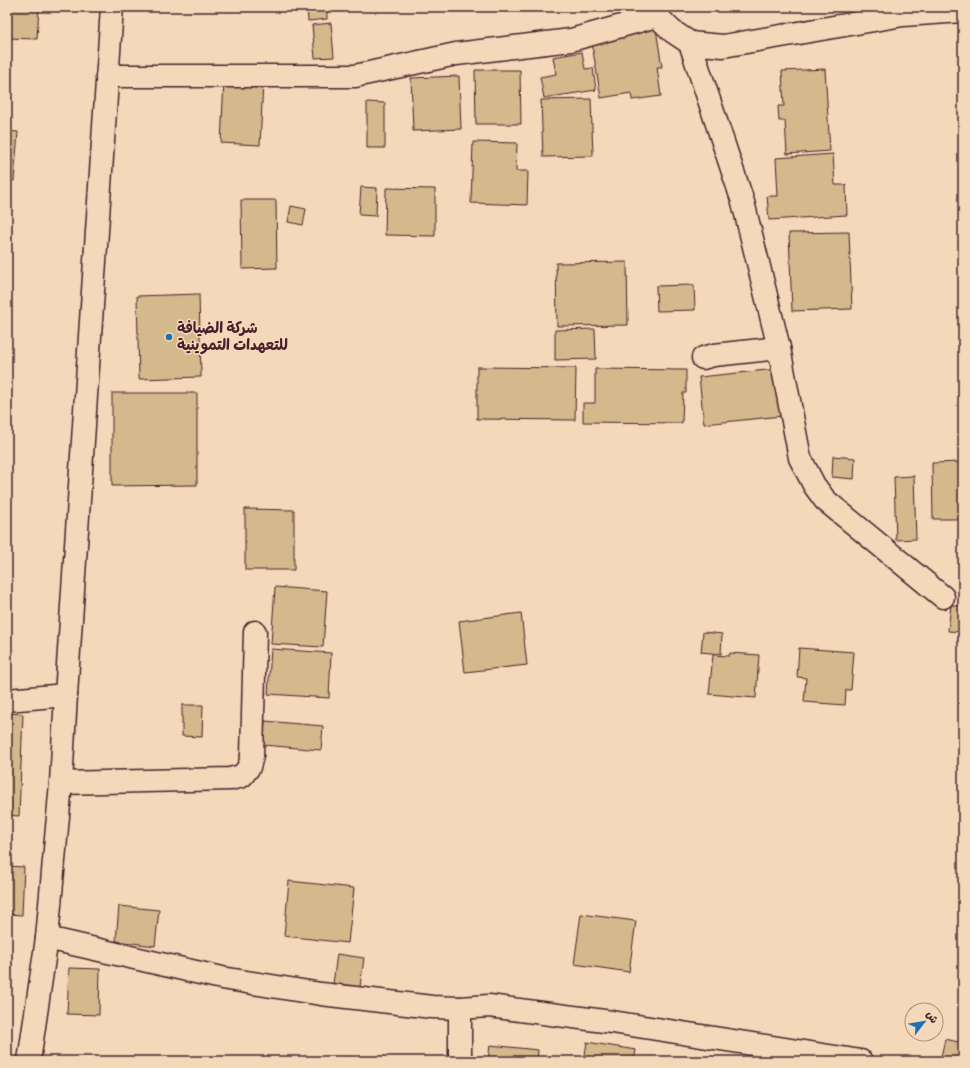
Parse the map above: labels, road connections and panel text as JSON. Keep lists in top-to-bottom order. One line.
{"places":["شركة الضيافة للتعهدات التموينية"],"north":"top right"}
